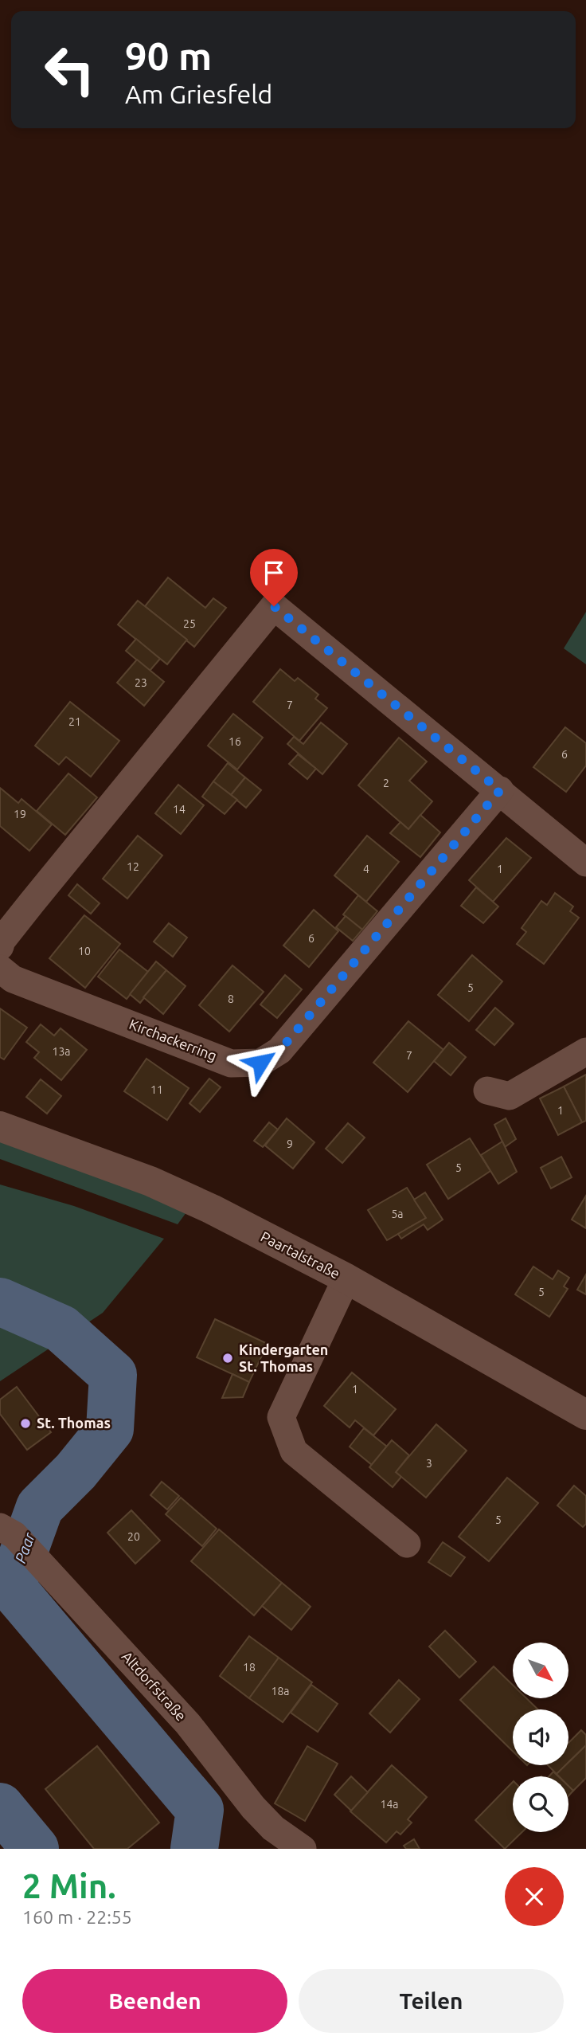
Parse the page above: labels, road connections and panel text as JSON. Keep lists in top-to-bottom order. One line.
{"streets":{"main road":["Paartalstraße"],"street":["Kirchackerring","Altdorfstraße"]},"water":["Paar"],"places":["Kindergarten St. Thomas","St. Thomas"],"house_numbers":["25","23","7","21","16","6","2","14","19","12","4","1","6","10","5","8","13a","7","11","1","9","5","5a","5","1","3","5","20","18","18a","14a"],"north":"bottom right","page":{"turn":["90 m","Am Griesfeld"],"heading":["2 Min.","160 m · 22:55"],"buttons":["Beenden","Teilen"]}}
